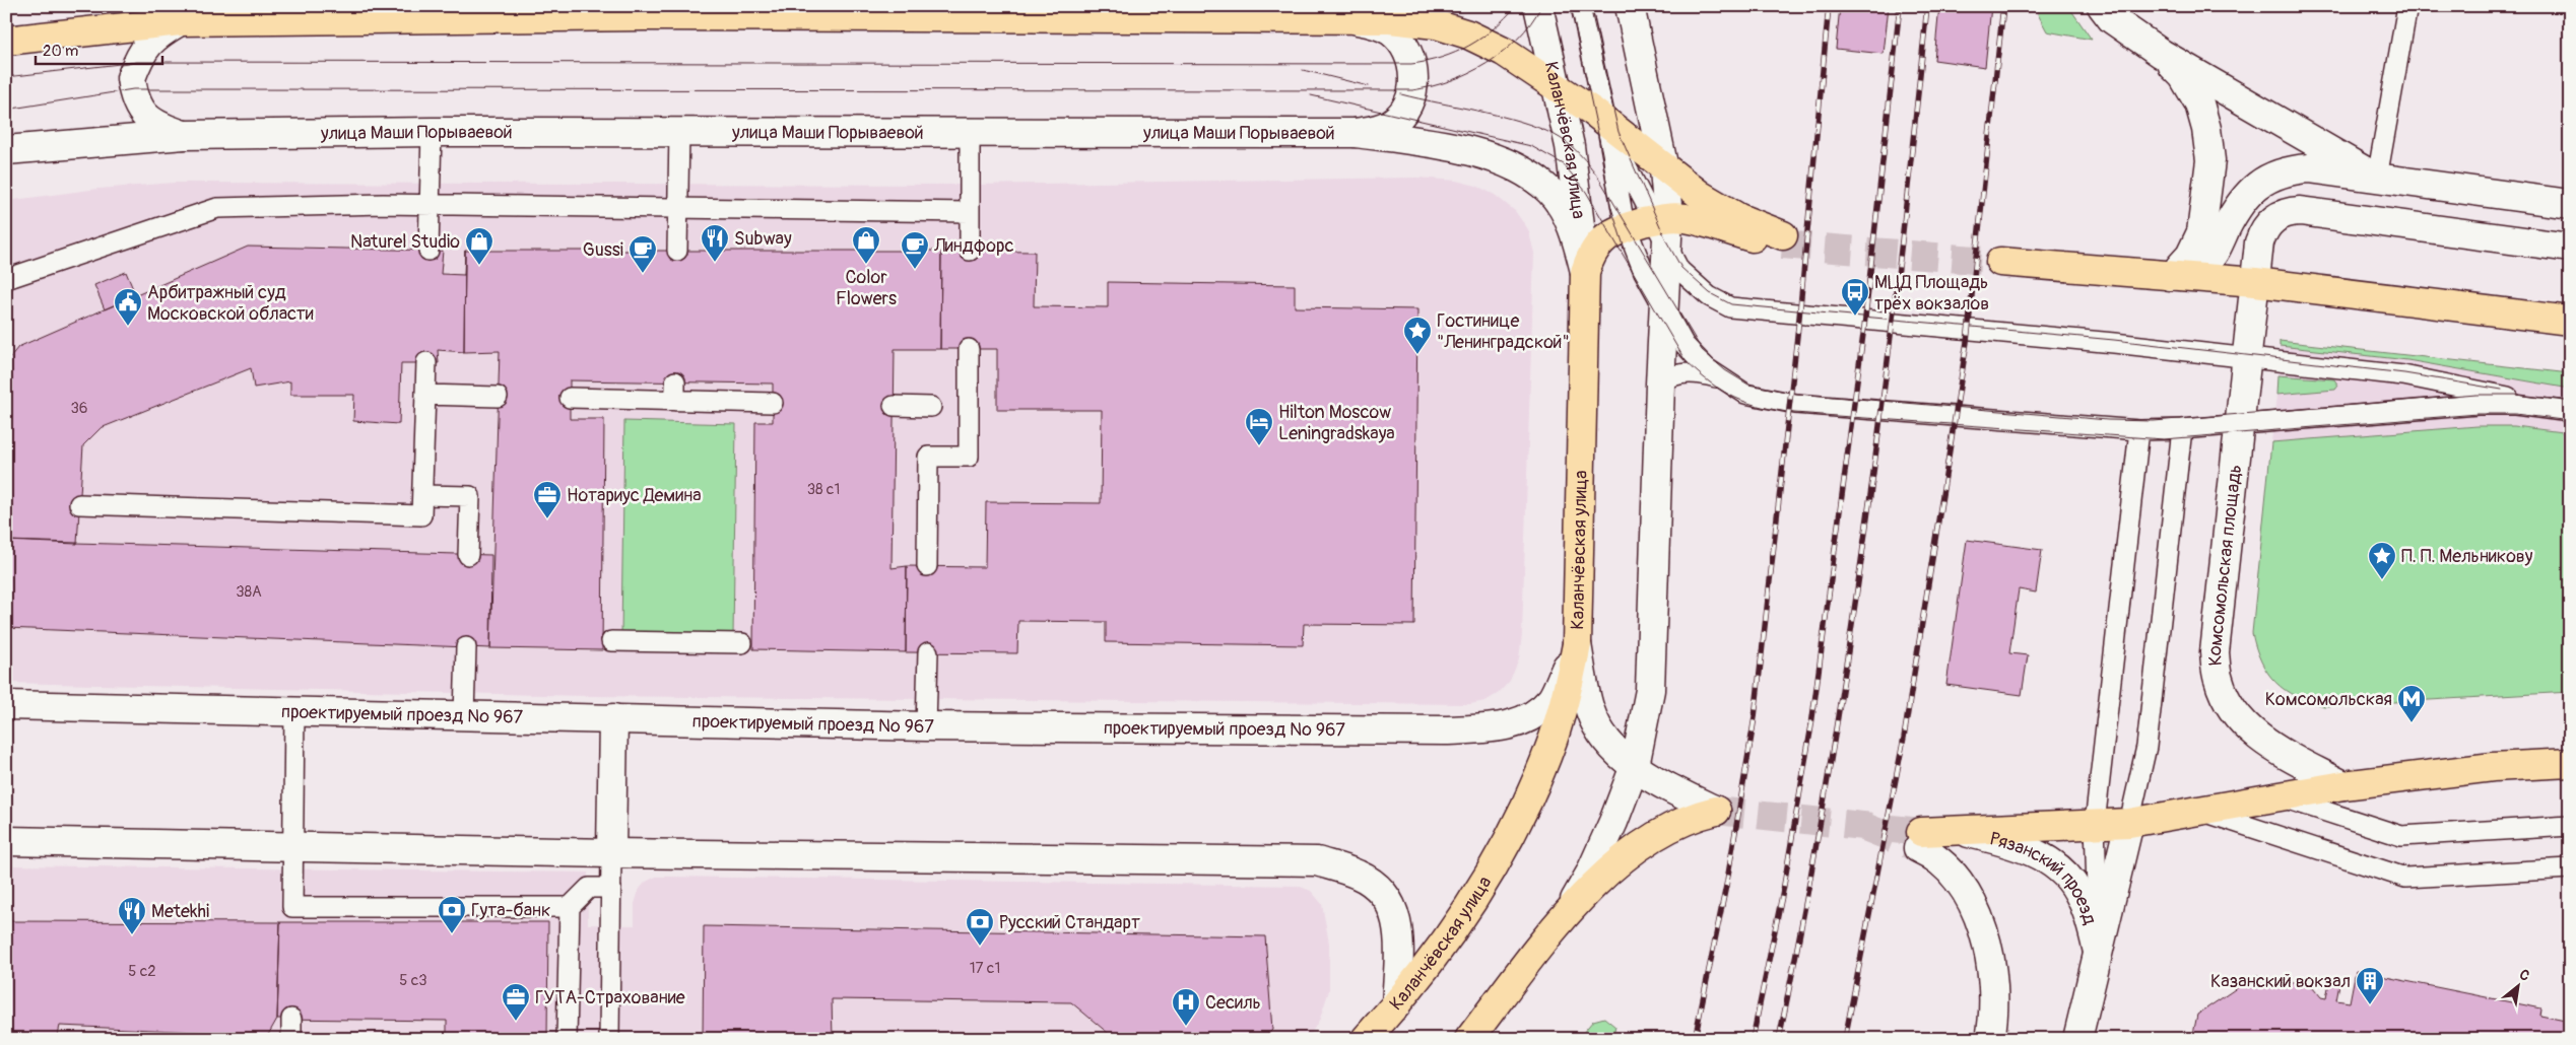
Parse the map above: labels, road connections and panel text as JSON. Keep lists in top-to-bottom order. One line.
{"streets":{"main road":["Каланчёвская улица"],"street":["улица Маши Порываевой","Комсомольская площадь","проектируемый проезд № 967","Рязанский проезд"]},"crossings":[["улица Маши Порываевой","Каланчёвская улица"],["Каланчёвская улица","проектируемый проезд № 967"]],"places":{"restaurant":["Subway","Metekhi"],"shop":["Color Flowers","Naturel Studio"],"cafe":["Линдфорс","Gussi"],"bus stop":["МЦД Площадь трёх вокзалов"],"public building":["Арбитражный суд Московской области"],"place":["Гостинице \"Ленинградской\"","П. П. Мельникову"],"hotel":["Hilton Moscow Leningradskaya"],"office":["Нотариус Демина","ГУТА-Страхование"],"metro station":["Комсомольская"],"bank":["Гута-банк","Русский Стандарт"],"building":["Казанский вокзал"],"hospital":["Сесиль"]},"house_numbers":["36","38 с1","38А","17 с1","5 с2","5 с3"],"scale_bar":"20 m","north":"top right"}
